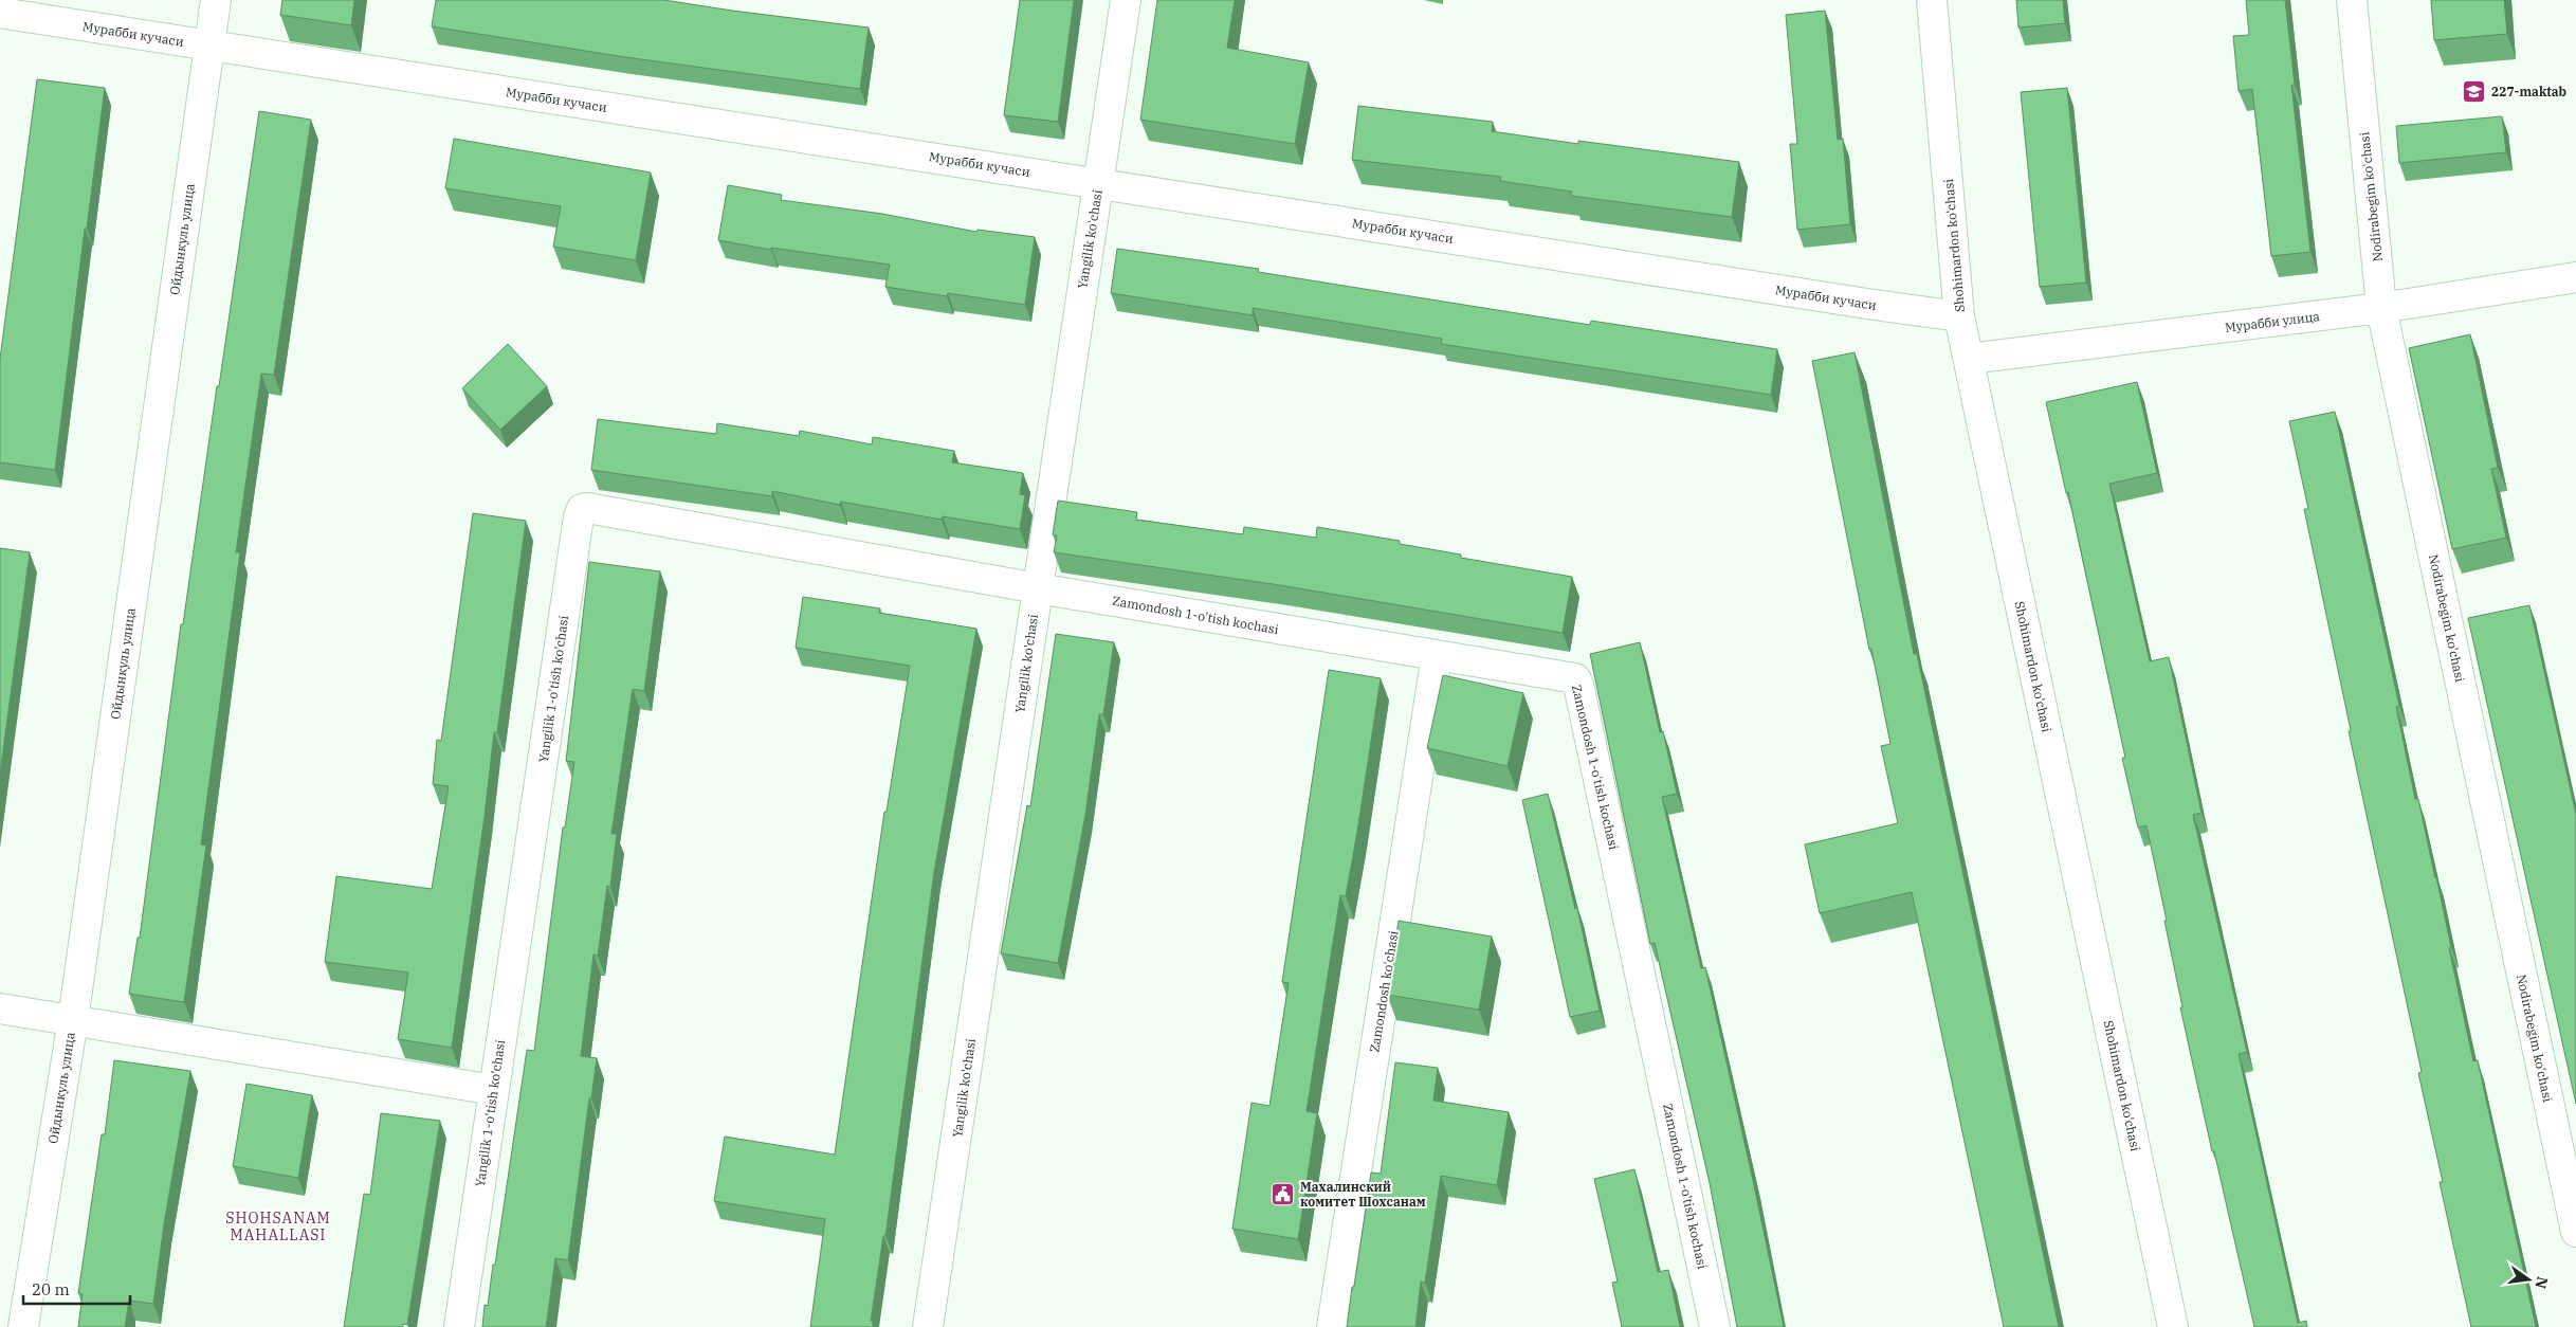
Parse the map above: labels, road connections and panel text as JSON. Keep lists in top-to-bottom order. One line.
{"streets":{"street":["Мурабби кучаси","Nodirabegim ko'chasi","Ойдынкуль улица","Yangilik ko'chasi","Shohimardon ko'chasi","Мурабби улица","Zamondosh 1-o'tish kochasi","Yangilik 1-o'tish ko'chasi","Zamondosh ko'chasi"]},"crossings":[["Мурабби кучаси","Ойдынкуль улица"],["Мурабби кучаси","Yangilik ko'chasi"],["Мурабби кучаси","Shohimardon ko'chasi"],["Nodirabegim ko'chasi","Мурабби улица"],["Yangilik ko'chasi","Zamondosh 1-o'tish kochasi"],["Yangilik ko'chasi","Yangilik 1-o'tish ko'chasi"],["Shohimardon ko'chasi","Мурабби улица"],["Zamondosh 1-o'tish kochasi","Yangilik 1-o'tish ko'chasi"],["Zamondosh 1-o'tish kochasi","Zamondosh ko'chasi"]],"districts":["SHOHSANAM MAHALLASI"],"places":{"school or university":["227-maktab"],"public building":["Махалинский комитет Шохcанам"]},"scale_bar":"20 m","north":"right"}
